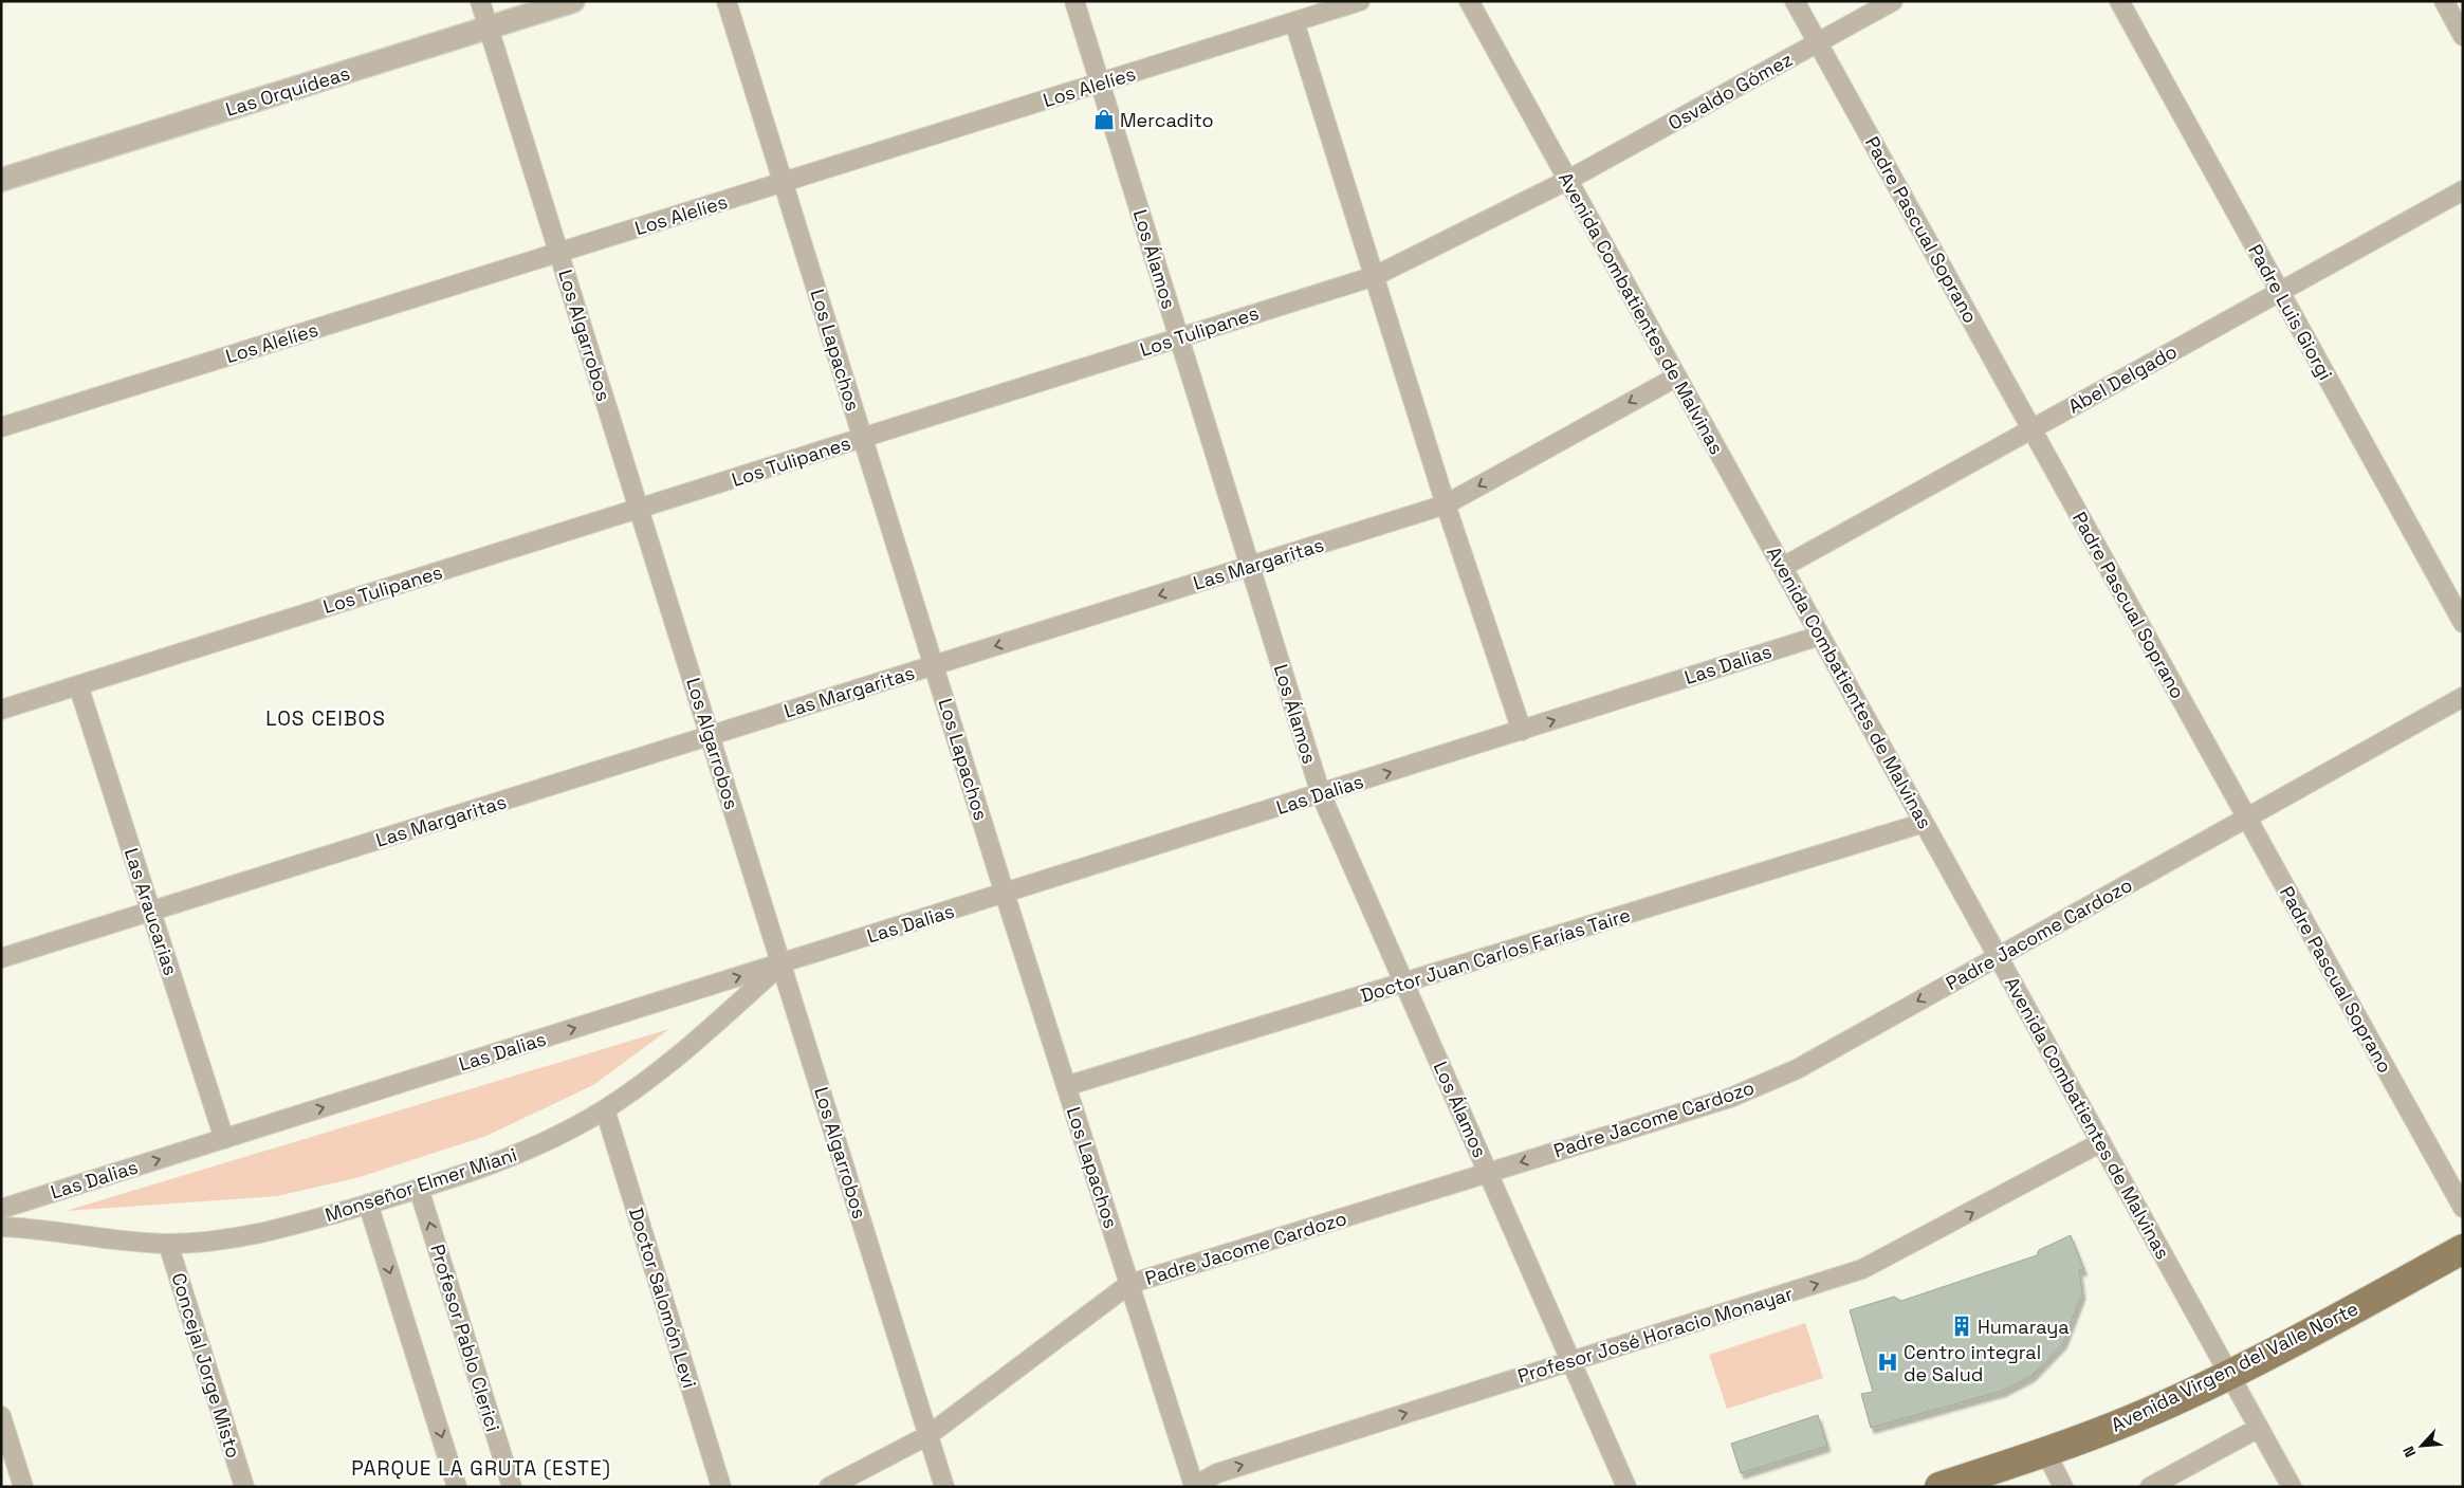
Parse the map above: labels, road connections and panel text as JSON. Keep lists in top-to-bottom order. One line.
{"streets":{"main road":["Avenida Virgen del Valle Norte"],"street":["Los Alelíes","Las Orquídeas","Osvaldo Gómez","Padre Pascual Soprano","Los Álamos","Padre Luis Giorgi","Avenida Combatientes de Malvinas","Los Tulipanes","Los Algarrobos","Los Lapachos","Abel Delgado","Las Margaritas","Las Dalias","Las Araucarias","Padre Jacome Cardozo","Doctor Juan Carlos Farías Taire","Monseñor Elmer Miani","Doctor Salomón Levi","Profesor José Horacio Monayar","Profesor Pablo Clerici","Concejal Jorge Misto"]},"crossings":[["Los Alelíes","Los Álamos"],["Los Alelíes","Los Algarrobos"],["Los Alelíes","Los Lapachos"],["Las Orquídeas","Los Algarrobos"],["Osvaldo Gómez","Padre Pascual Soprano"],["Osvaldo Gómez","Avenida Combatientes de Malvinas"],["Osvaldo Gómez","Los Tulipanes"],["Padre Pascual Soprano","Abel Delgado"],["Padre Pascual Soprano","Padre Jacome Cardozo"],["Los Álamos","Los Tulipanes"],["Los Álamos","Las Margaritas"],["Los Álamos","Las Dalias"],["Los Álamos","Padre Jacome Cardozo"],["Los Álamos","Doctor Juan Carlos Farías Taire"],["Los Álamos","Profesor José Horacio Monayar"],["Padre Luis Giorgi","Abel Delgado"],["Avenida Combatientes de Malvinas","Los Tulipanes"],["Avenida Combatientes de Malvinas","Abel Delgado"],["Avenida Combatientes de Malvinas","Las Margaritas"],["Avenida Combatientes de Malvinas","Las Dalias"],["Avenida Combatientes de Malvinas","Padre Jacome Cardozo"],["Avenida Combatientes de Malvinas","Doctor Juan Carlos Farías Taire"],["Avenida Combatientes de Malvinas","Profesor José Horacio Monayar"],["Avenida Combatientes de Malvinas","Avenida Virgen del Valle Norte"],["Los Tulipanes","Los Algarrobos"],["Los Tulipanes","Los Lapachos"],["Los Tulipanes","Las Araucarias"],["Los Algarrobos","Las Margaritas"],["Los Algarrobos","Las Dalias"],["Los Algarrobos","Padre Jacome Cardozo"],["Los Algarrobos","Monseñor Elmer Miani"],["Los Lapachos","Las Margaritas"],["Los Lapachos","Las Dalias"],["Los Lapachos","Padre Jacome Cardozo"],["Los Lapachos","Doctor Juan Carlos Farías Taire"],["Los Lapachos","Profesor José Horacio Monayar"],["Las Margaritas","Las Araucarias"],["Las Dalias","Las Araucarias"],["Las Dalias","Monseñor Elmer Miani"],["Monseñor Elmer Miani","Doctor Salomón Levi"],["Monseñor Elmer Miani","Profesor Pablo Clerici"],["Monseñor Elmer Miani","Concejal Jorge Misto"]],"one_way":["Las Dalias","Profesor José Horacio Monayar"],"districts":["LOS CEIBOS","PARQUE LA GRUTA (ESTE)"],"places":{"shop":["Mercadito"],"building":["Humaraya"],"hospital":["Centro integral de Salud"]},"north":"bottom left"}
